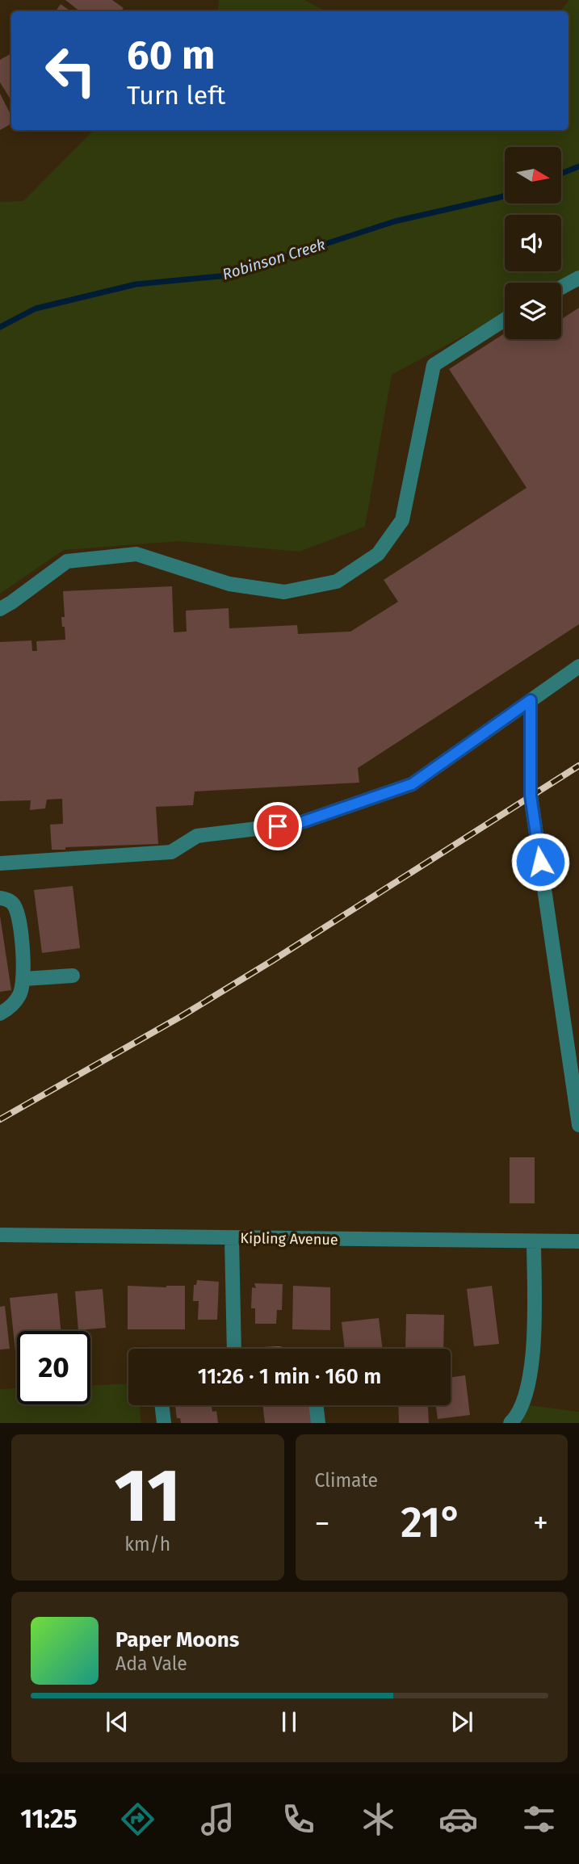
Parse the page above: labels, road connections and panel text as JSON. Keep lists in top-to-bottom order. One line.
{"streets":{"street":["Kipling Avenue"]},"water":["Robinson Creek"],"north":"right","page":{"turn":["60 m","Turn left"],"limit":"20","trip":"11:26 · 1 min · 160 m","tile":[["11","km/h"],"Climate"],"heat":["−","21°","+"],"song":["Paper Moons","Ada Vale"],"tabs":"11:25"}}
